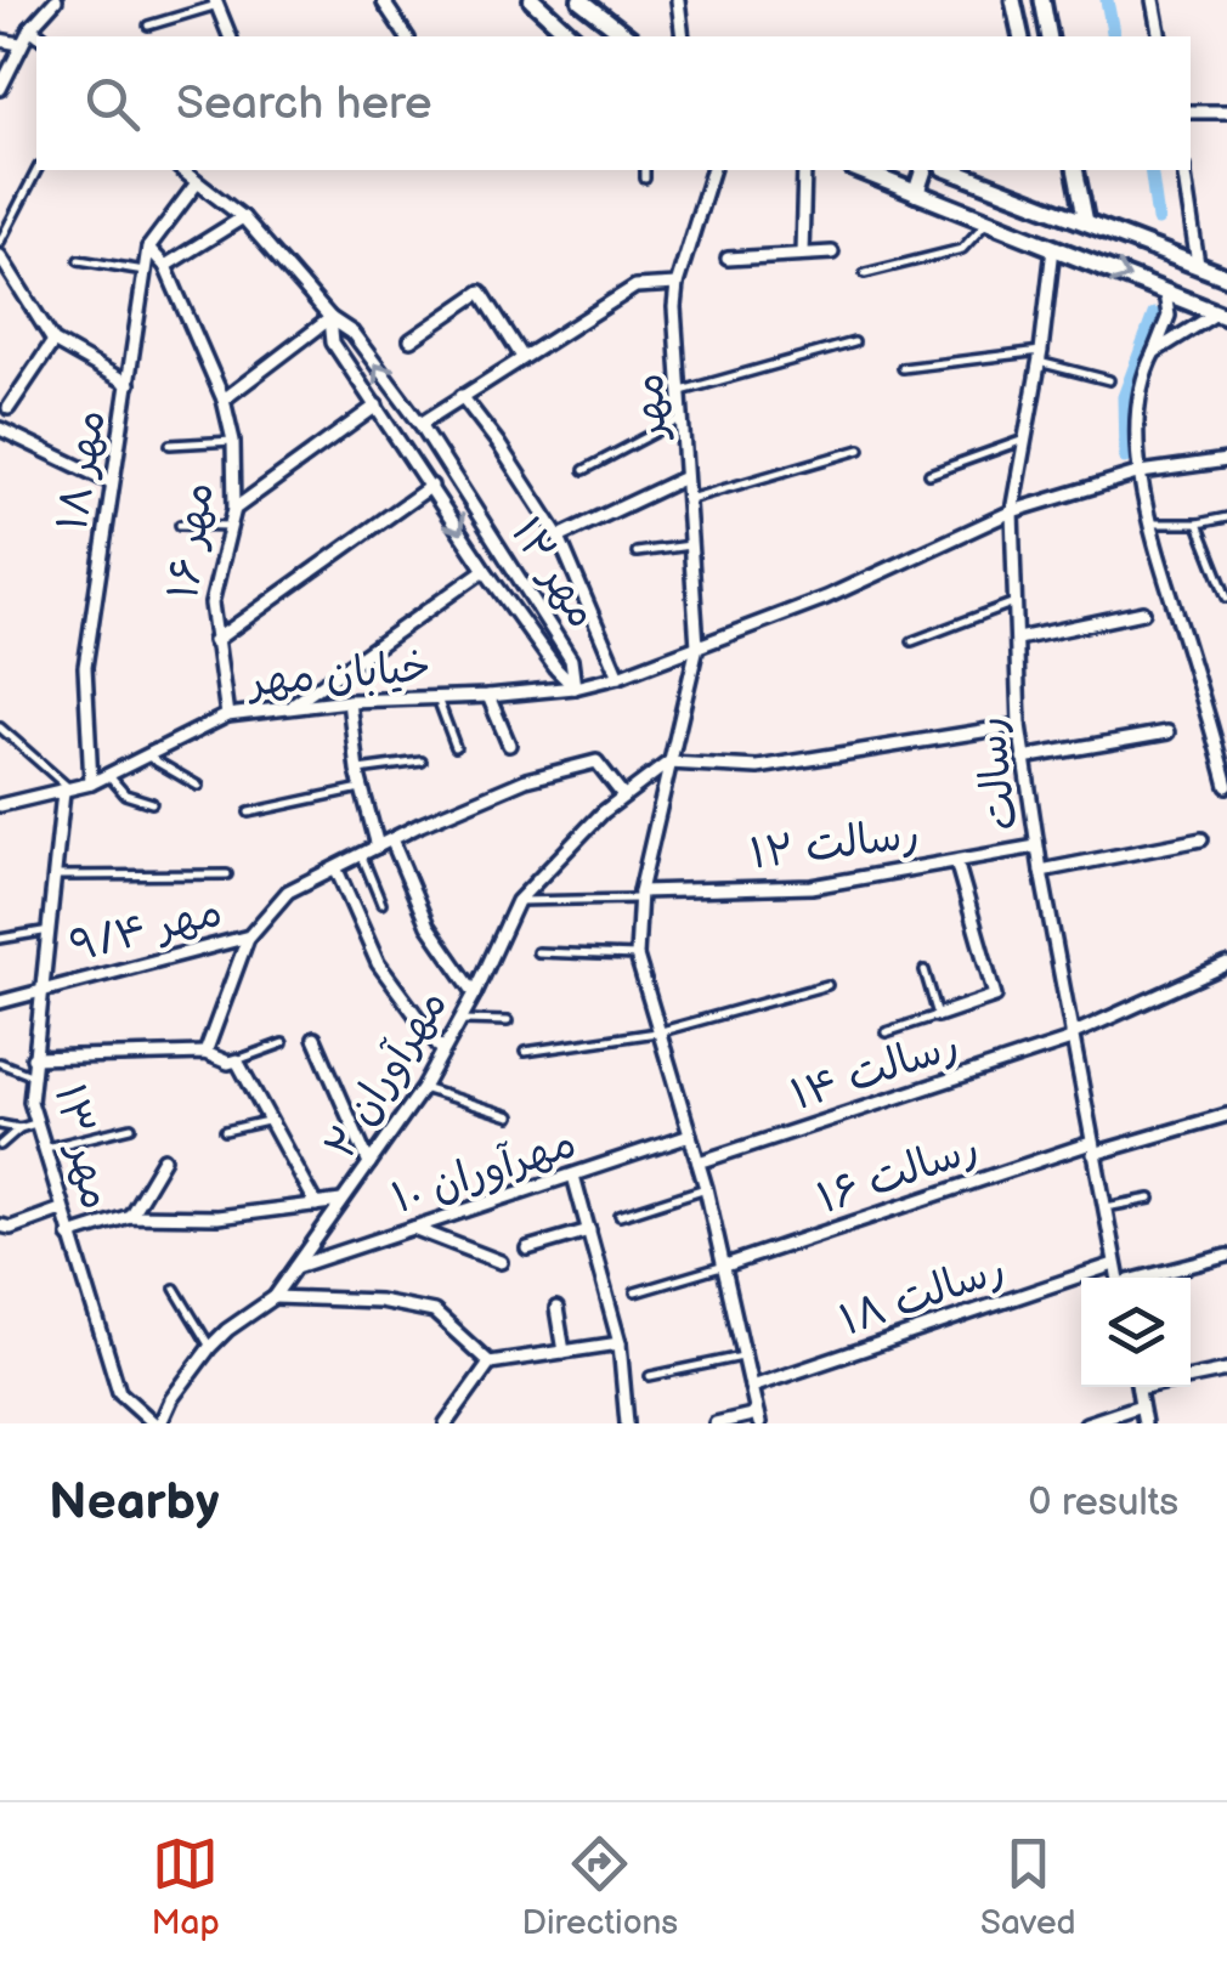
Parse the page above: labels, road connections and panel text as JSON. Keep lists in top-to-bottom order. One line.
{"streets":{"street":["مهر","مهر ۱۸","مهر ۱۶","مهر ۱۲","خیابان مهر","رسالت","رسالت ۱۲","مهر ۹/۴","رسالت ۱۴","مهرآوران ۲","مهر ۱۳","مهرآوران ۱۰","رسالت ۱۶","رسالت ۱۸"]},"crossings":[["مهر","خیابان مهر"],["مهر","رسالت ۱۲"],["مهر","رسالت ۱۴"],["مهر","مهرآوران ۲"],["مهر","مهرآوران ۱۰"],["مهر","رسالت ۱۶"],["مهر","رسالت ۱۸"],["مهر ۱۸","مهر ۱۶"],["مهر ۱۸","خیابان مهر"],["مهر ۱۶","خیابان مهر"],["مهر ۱۲","خیابان مهر"],["خیابان مهر","رسالت"],["خیابان مهر","مهر ۱۳"],["رسالت","رسالت ۱۲"],["رسالت","رسالت ۱۴"],["رسالت","رسالت ۱۶"],["رسالت","رسالت ۱۸"],["مهر ۹/۴","مهرآوران ۲"],["مهر ۹/۴","مهر ۱۳"],["مهرآوران ۲","مهر ۱۳"],["مهرآوران ۲","مهرآوران ۱۰"]],"page":{"search":"Search here","heading":["Nearby","0 results"],"nav":["Map","Directions","Saved"]}}
